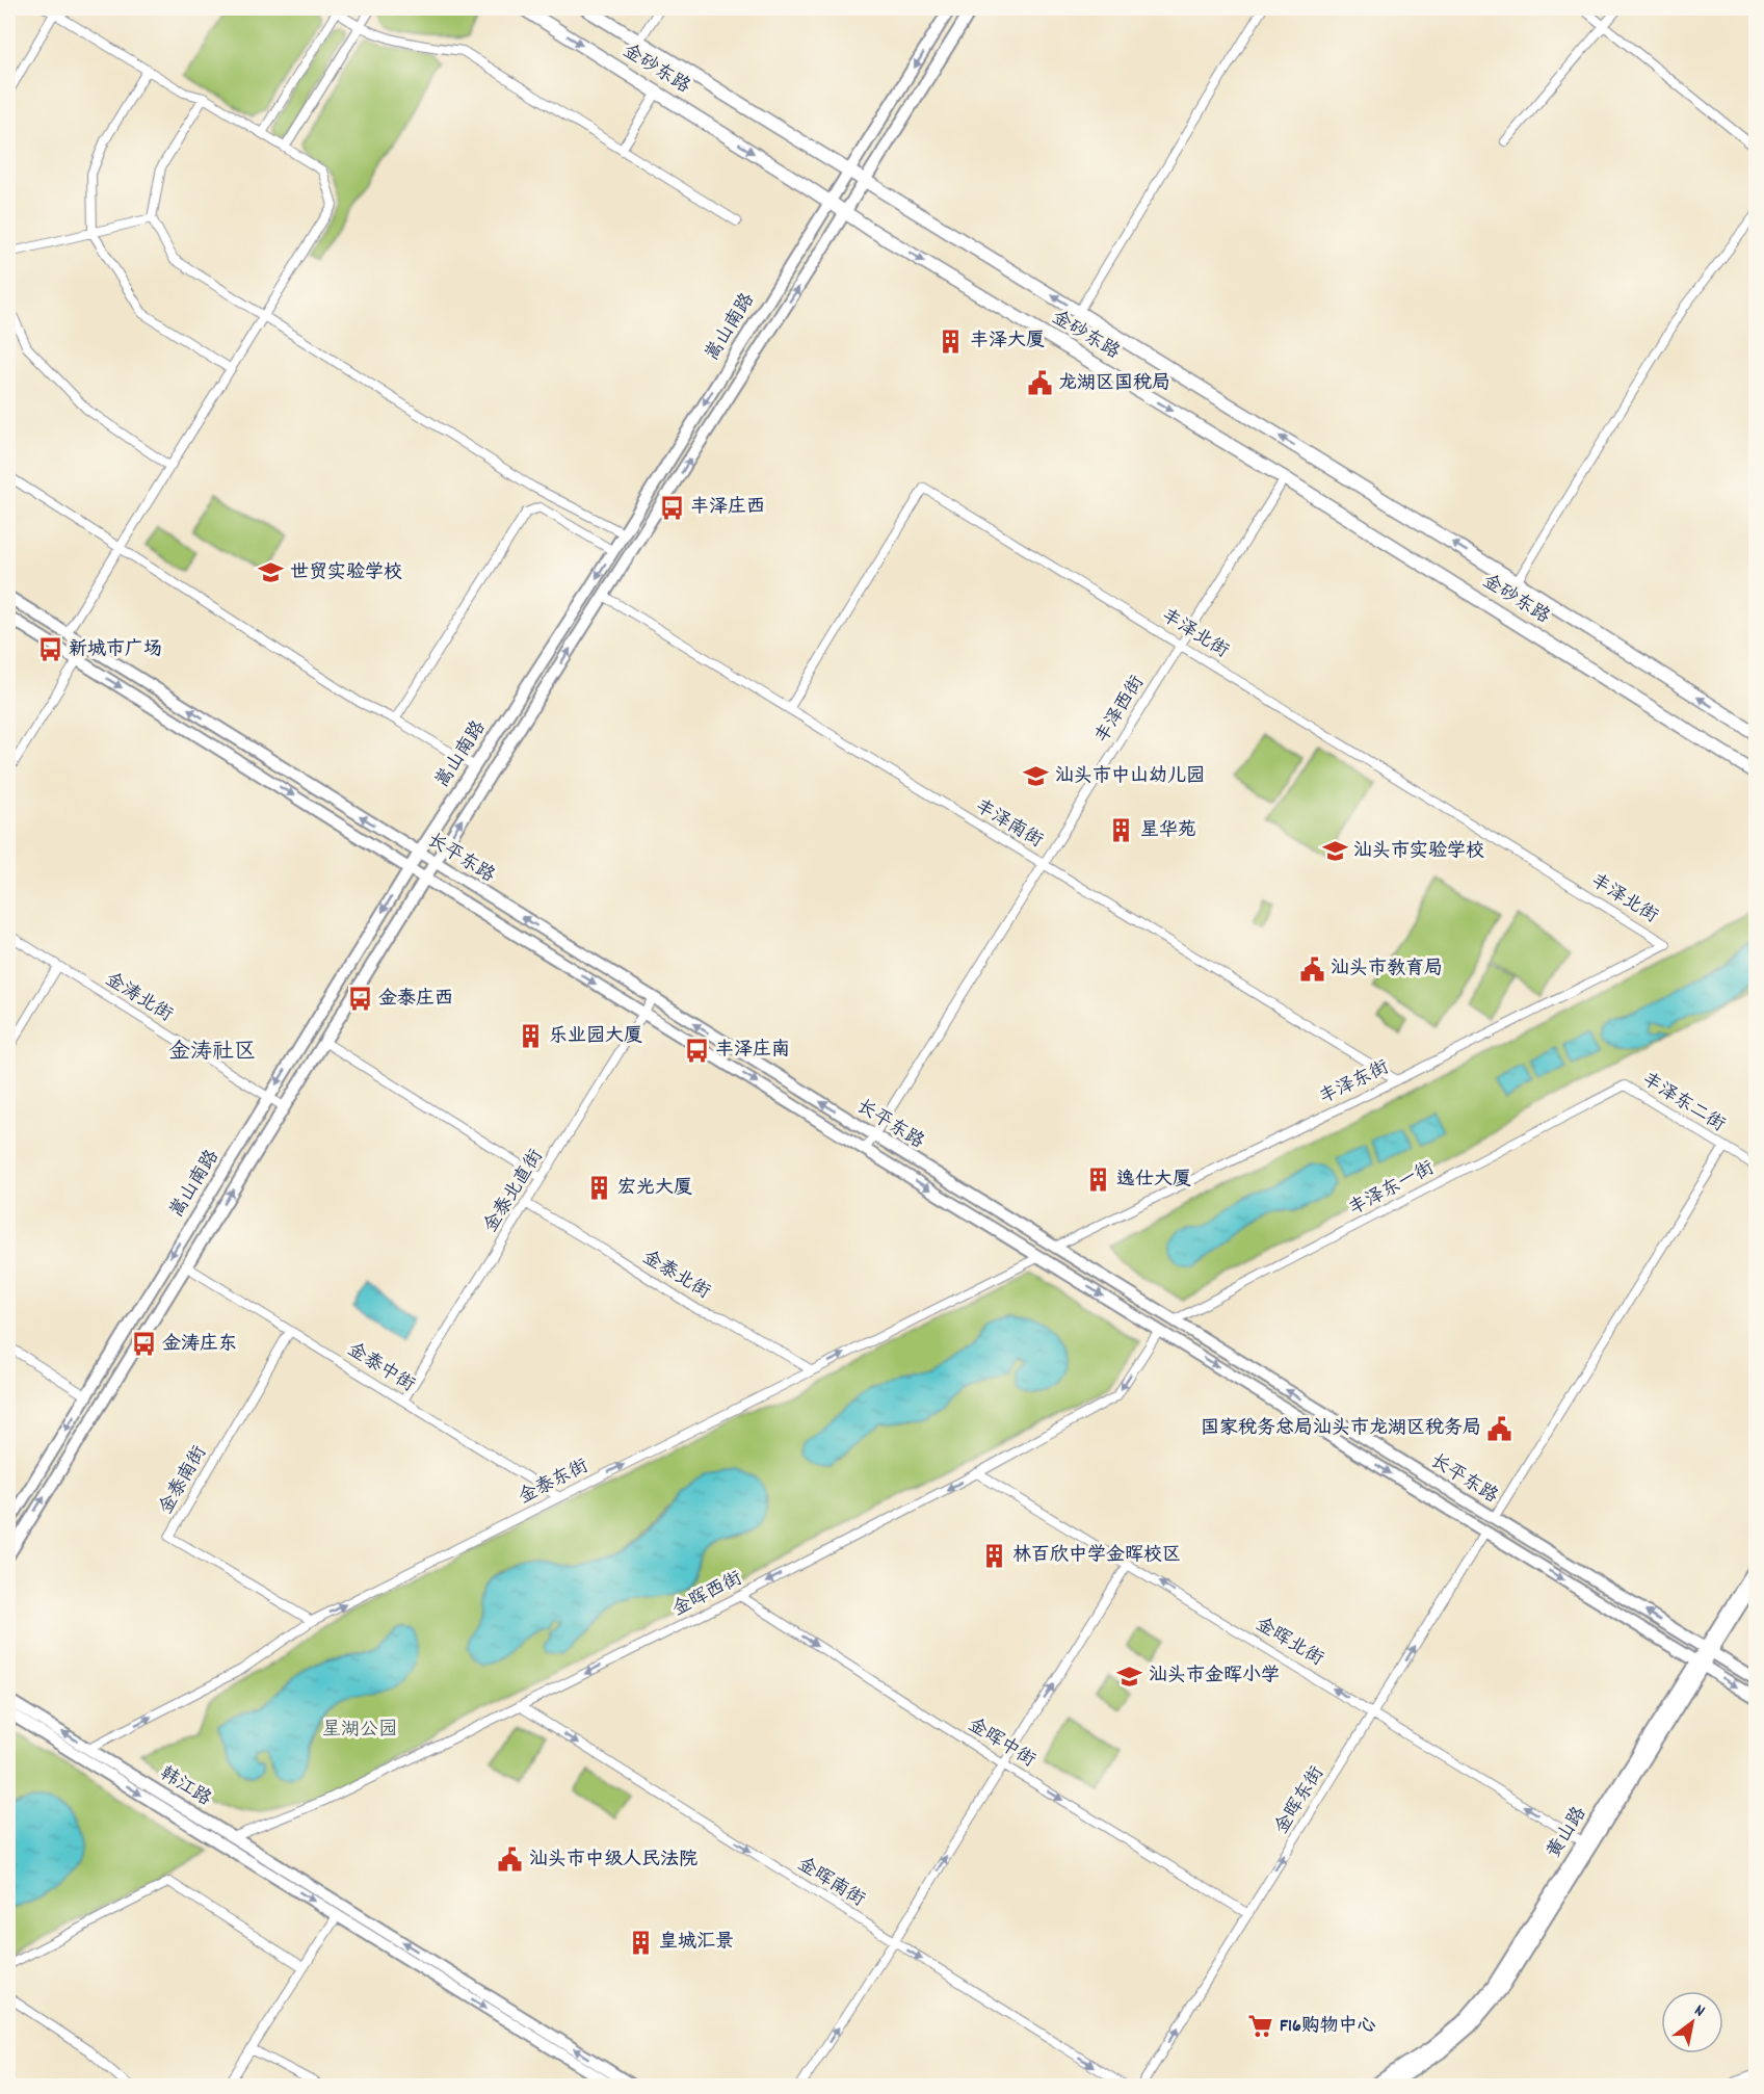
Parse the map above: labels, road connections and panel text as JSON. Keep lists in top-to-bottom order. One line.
{"streets":{"main road":["金砂东路"],"street":["嵩山南路","丰泽北街","丰泽西街","丰泽南街","长平东路","金涛北街","丰泽东街","丰泽东二街","丰泽东一街","金泰北直街","金泰北街","金泰中街","金泰南街","金泰东街","金晖西街","金晖北街","金晖中街","韩江路","金晖东街","黄山路","金晖南街"]},"crossings":[["金砂东路","嵩山南路"],["金砂东路","丰泽西街"],["嵩山南路","丰泽南街"],["嵩山南路","长平东路"],["嵩山南路","金涛北街"],["嵩山南路","金泰中街"],["丰泽北街","丰泽西街"],["丰泽北街","丰泽南街"],["丰泽北街","丰泽东街"],["丰泽西街","丰泽南街"],["丰泽西街","长平东路"],["丰泽南街","丰泽东街"],["长平东路","丰泽东街"],["长平东路","丰泽东一街"],["长平东路","金泰北直街"],["长平东路","金泰东街"],["长平东路","金晖西街"],["长平东路","金晖东街"],["长平东路","黄山路"],["丰泽东二街","丰泽东一街"],["金泰北直街","金泰北街"],["金泰北直街","金泰中街"],["金泰北街","金泰东街"],["金泰中街","金泰南街"],["金泰中街","金泰东街"],["金泰南街","金泰东街"],["金泰东街","韩江路"],["金晖西街","金晖北街"],["金晖西街","金晖中街"],["金晖西街","韩江路"],["金晖西街","金晖南街"],["金晖北街","金晖东街"],["金晖北街","黄山路"],["金晖中街","金晖东街"]],"one_way":["金泰东街","金晖西街","金晖北街","金晖中街","金晖东街","金晖南街"],"districts":["金涛社区"],"parks":["星湖公园"],"places":{"building":["丰泽大厦","星华苑","乐业园大厦","逸仕大厦","宏光大厦","林百欣中学金晖校区","皇城汇景"],"public building":["龙湖区国税局","汕头市教育局","国家税务总局汕头市龙湖区税务局","汕头市中级人民法院"],"bus stop":["丰泽庄西","新城市广场","金泰庄西","丰泽庄南","金涛庄东"],"school or university":["世贸实验学校","汕头市中山幼儿园","汕头市实验学校","汕头市金晖小学"],"supermarket":["F16购物中心"]},"north":"top right"}
